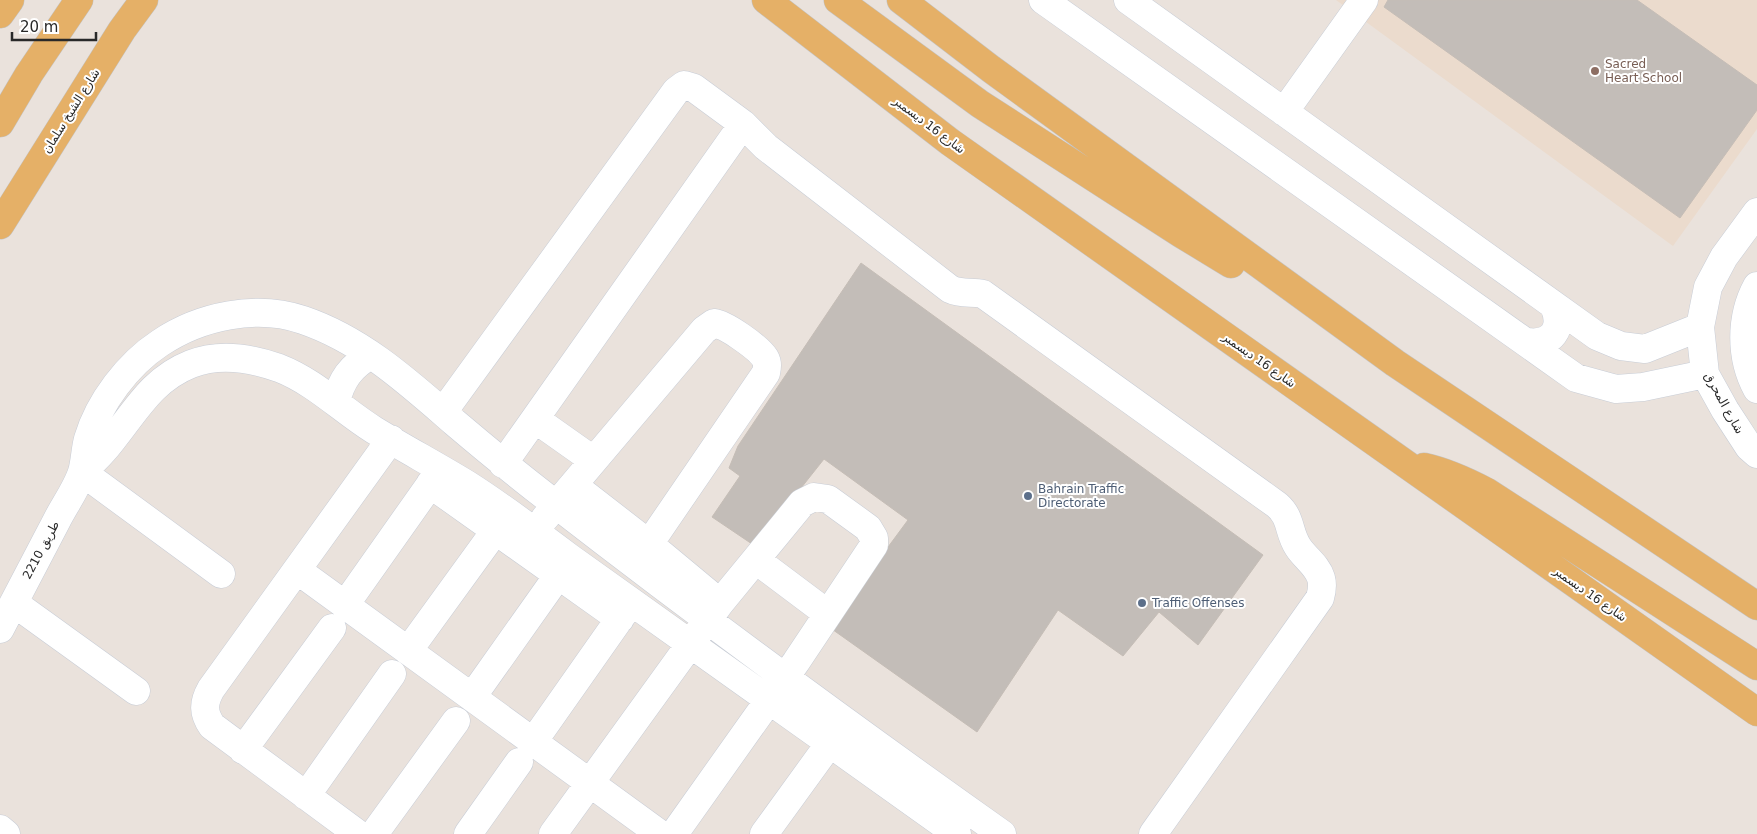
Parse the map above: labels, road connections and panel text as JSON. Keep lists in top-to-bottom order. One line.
{"streets":{"main road":["شارع الشيخ سلمان","شارع 16 ديسمبر"],"street":["شارع المحرق","طريق 2210"]},"places":["Sacred Heart School","Bahrain Traffic Directorate","Traffic Offenses"],"scale_bar":"20 m"}
